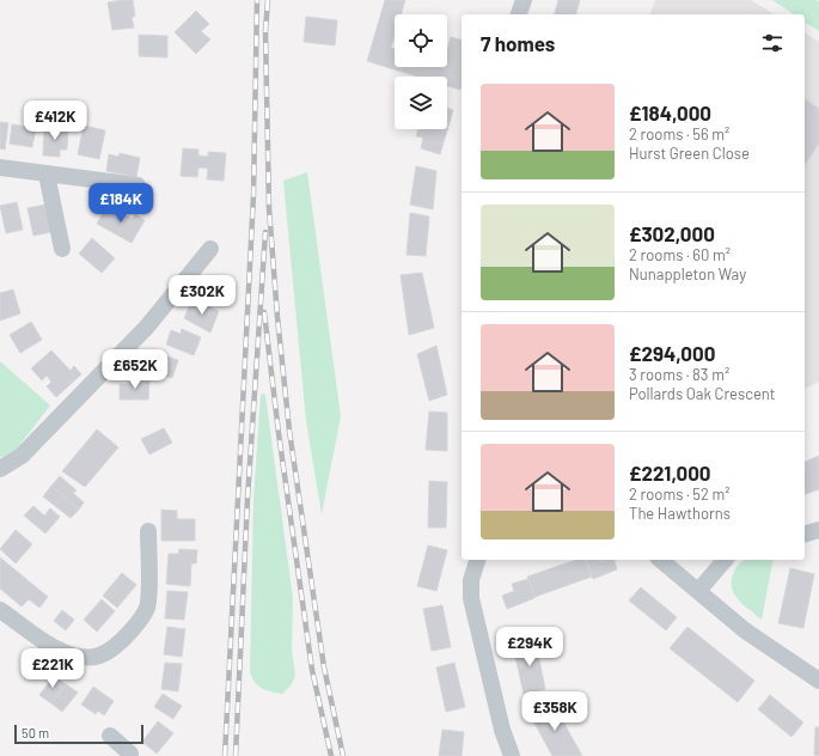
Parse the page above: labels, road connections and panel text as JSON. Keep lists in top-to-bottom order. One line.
{"scale_bar":"50 m","page":{"heading":"7 homes","list":[{"name":"£184,000","note":"2 rooms · 56 m² · Hurst Green Close"},{"name":"£302,000","note":"2 rooms · 60 m² · Nunappleton Way"},{"name":"£294,000","note":"3 rooms · 83 m² · Pollards Oak Crescent"},{"name":"£221,000","note":"2 rooms · 52 m² · The Hawthorns"}],"price":["£412K","£184K","£302K","£652K","£294K","£221K","£358K"],"scale":"50 m"}}
